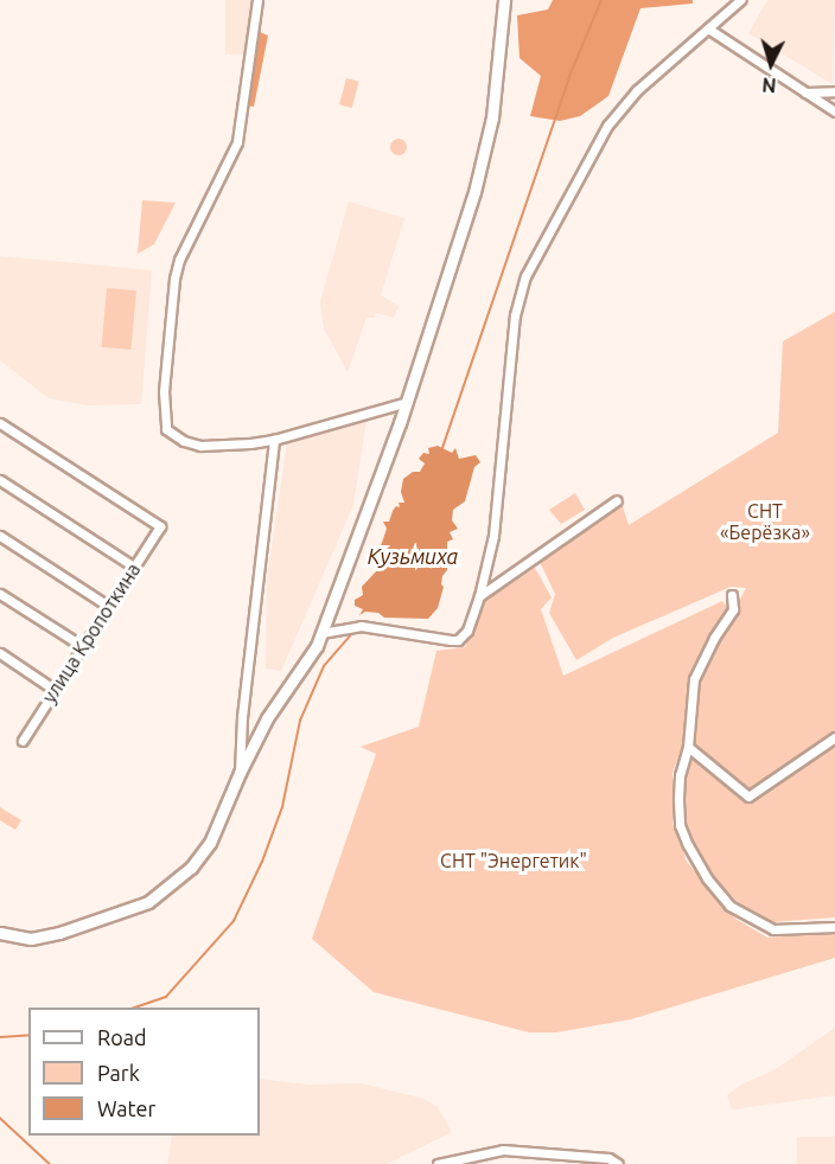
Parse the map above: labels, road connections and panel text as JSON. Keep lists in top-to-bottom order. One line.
{"streets":{"street":["улица Кропоткина"]},"water":["Кузьмиха"],"parks":["СНТ «Берёзка»","СНТ \"Энергетик\""],"legend":["Road","Park","Water"],"north":"bottom"}
